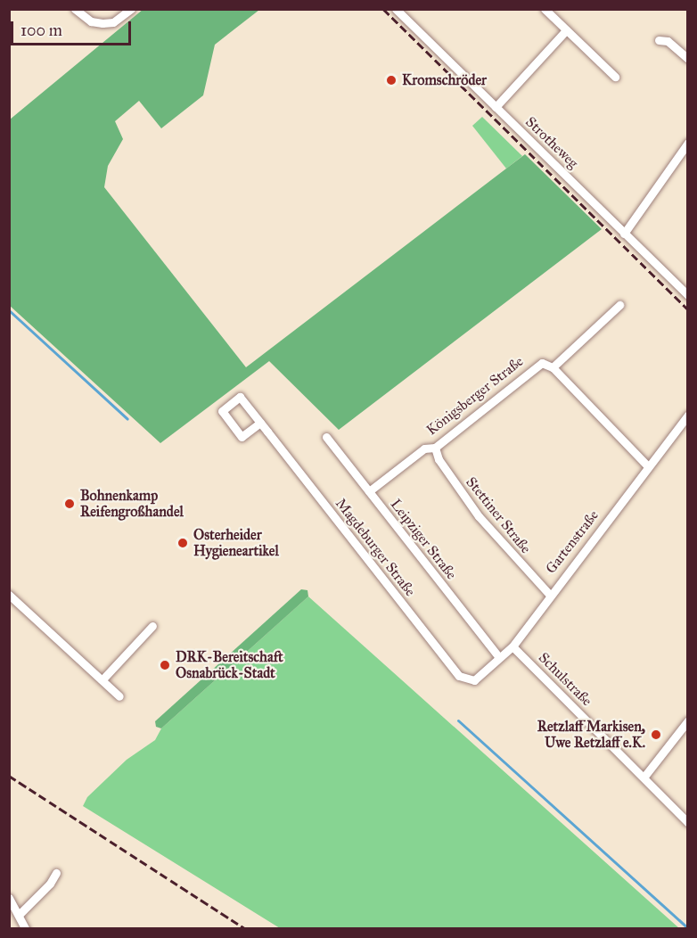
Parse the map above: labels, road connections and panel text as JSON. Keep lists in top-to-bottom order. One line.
{"streets":{"street":["Strotheweg","Königsberger Straße","Stettiner Straße","Leipziger Straße","Gartenstraße","Magdeburger Straße","Schulstraße"]},"crossings":[["Königsberger Straße","Stettiner Straße"],["Königsberger Straße","Leipziger Straße"],["Stettiner Straße","Gartenstraße"],["Leipziger Straße","Gartenstraße"],["Gartenstraße","Magdeburger Straße"],["Gartenstraße","Schulstraße"]],"places":["Kromschröder","Bohnenkamp Reifengroßhandel","Osterheider Hygieneartikel","DRK-Bereitschaft Osnabrück-Stadt","Retzlaff Markisen, Uwe Retzlaff e.K."],"scale_bar":"100 m"}
